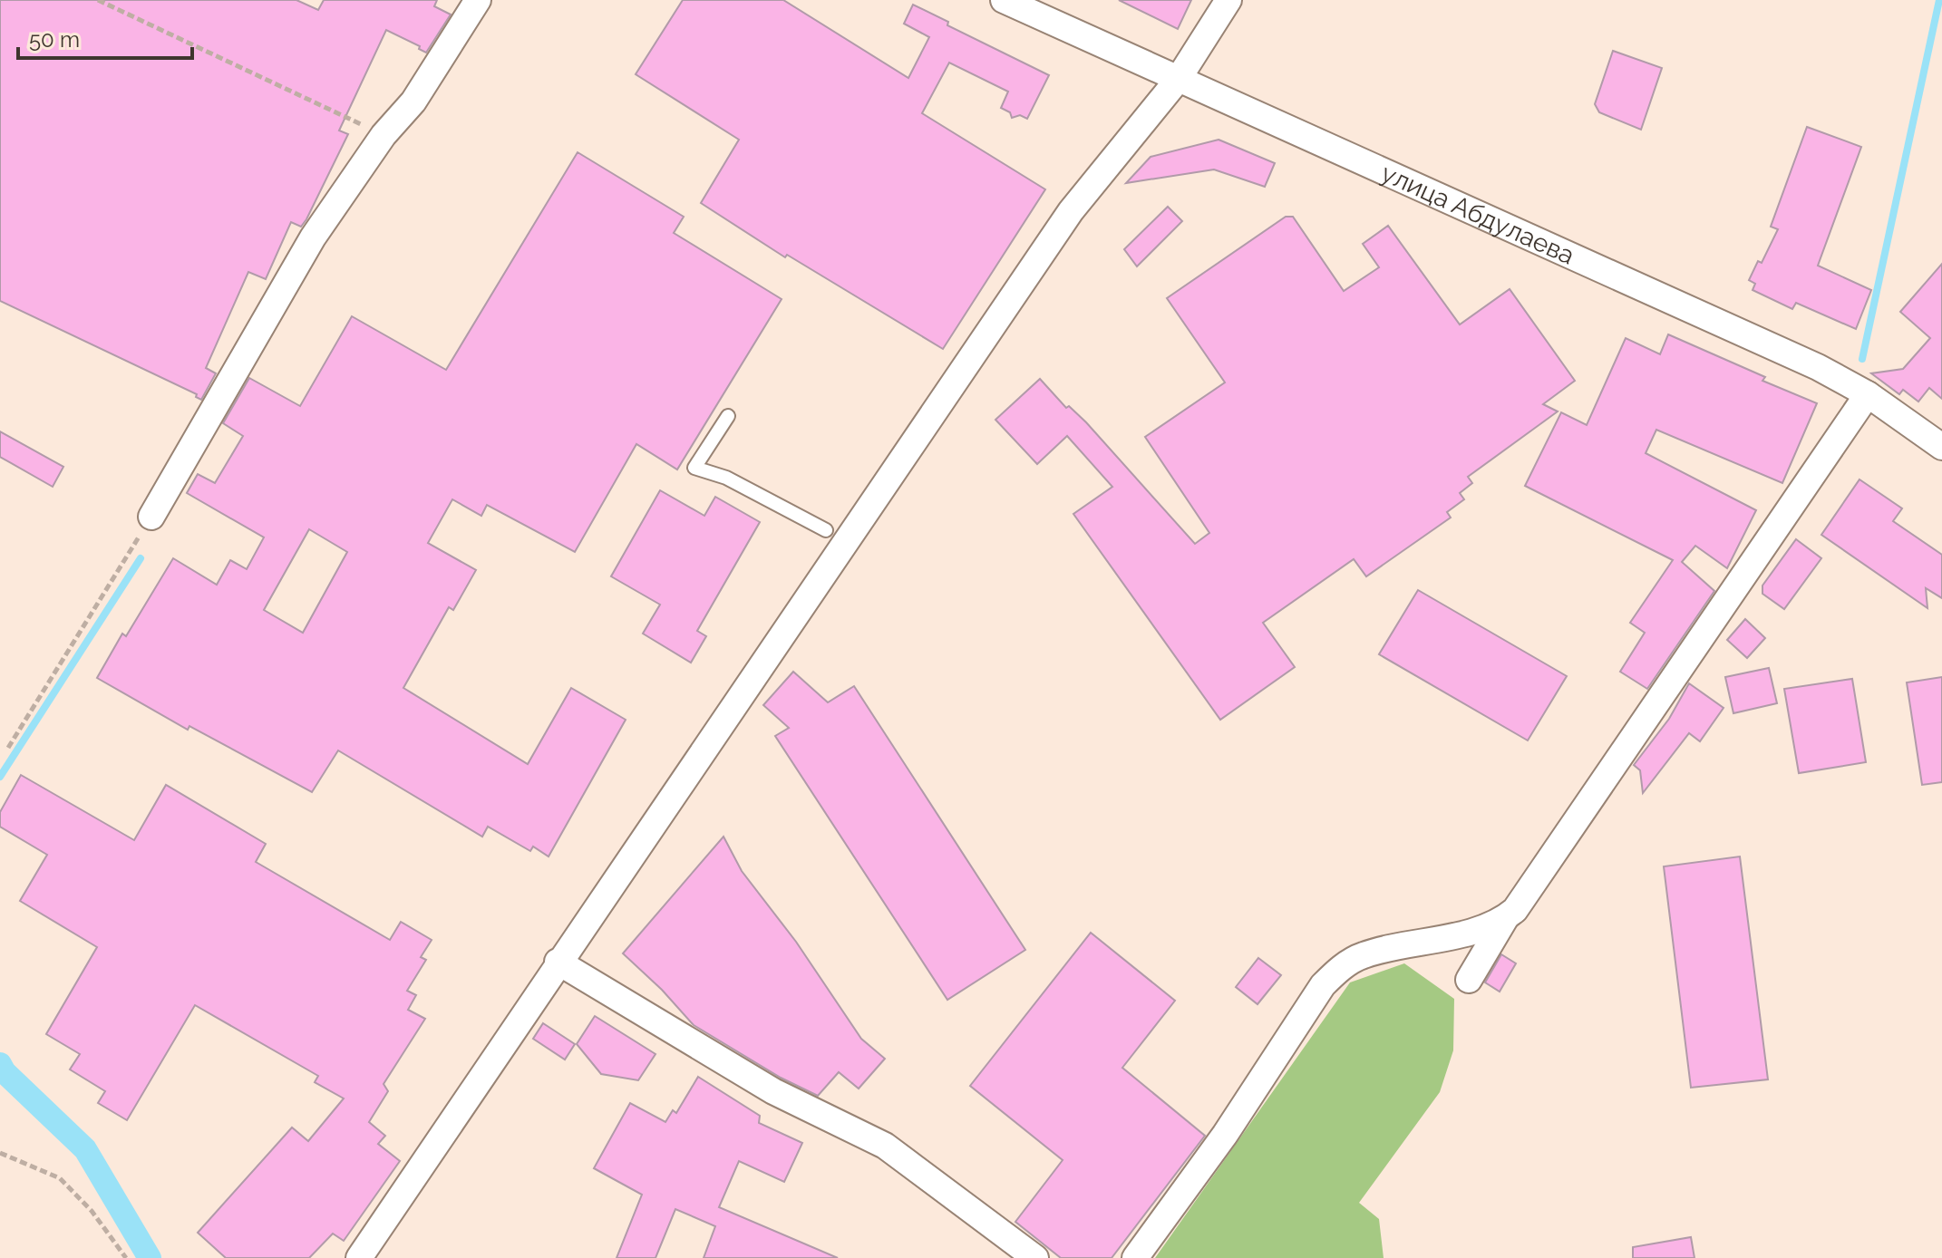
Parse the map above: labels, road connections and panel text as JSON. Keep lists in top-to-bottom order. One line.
{"streets":{"street":["улица Абдулаева"]},"scale_bar":"50 m"}
